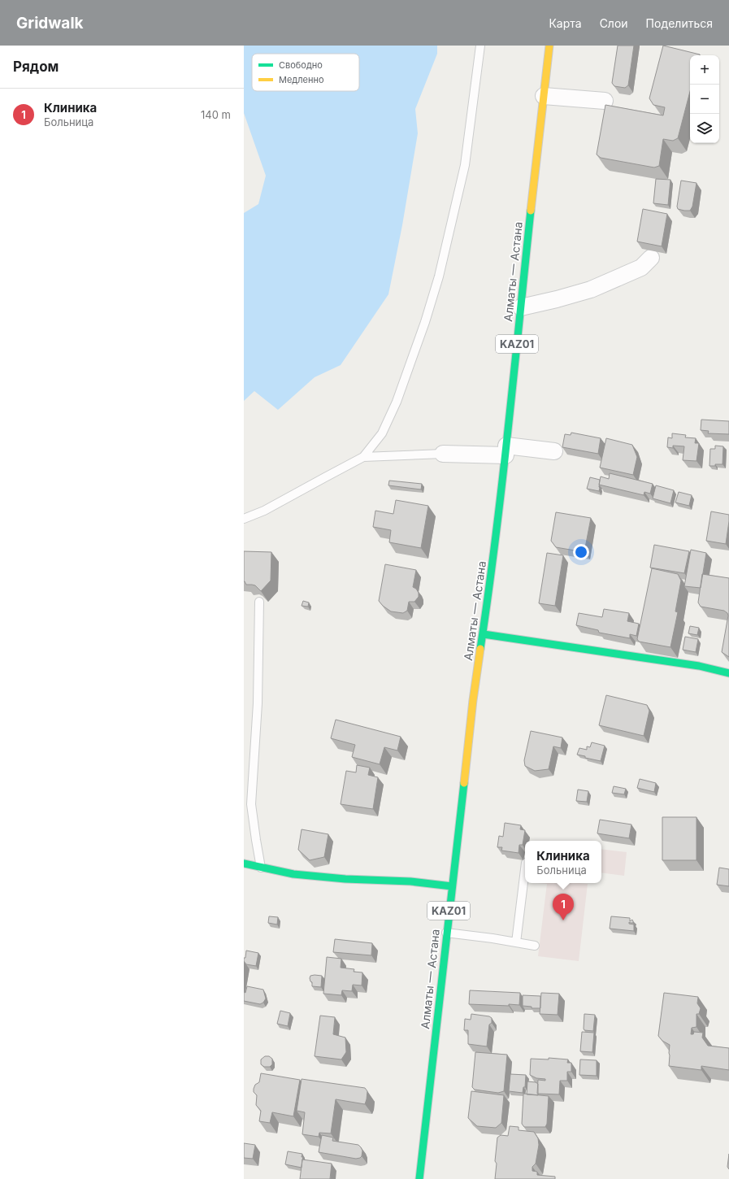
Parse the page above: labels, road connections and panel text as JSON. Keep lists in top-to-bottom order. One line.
{"streets":{"main road":["Алматы — Астана","KАZ01"]},"legend":["Свободно","Медленно"],"page":{"header":"Gridwalk","nav":["Карта","Слои","Поделиться"],"heading":"Рядом","map_buttons":["+","−"],"list":[{"mark":"1","name":"Клиника","note":"Больница","value":"140 m"}],"popup":["Клиника","Больница"],"pins":"1"}}
